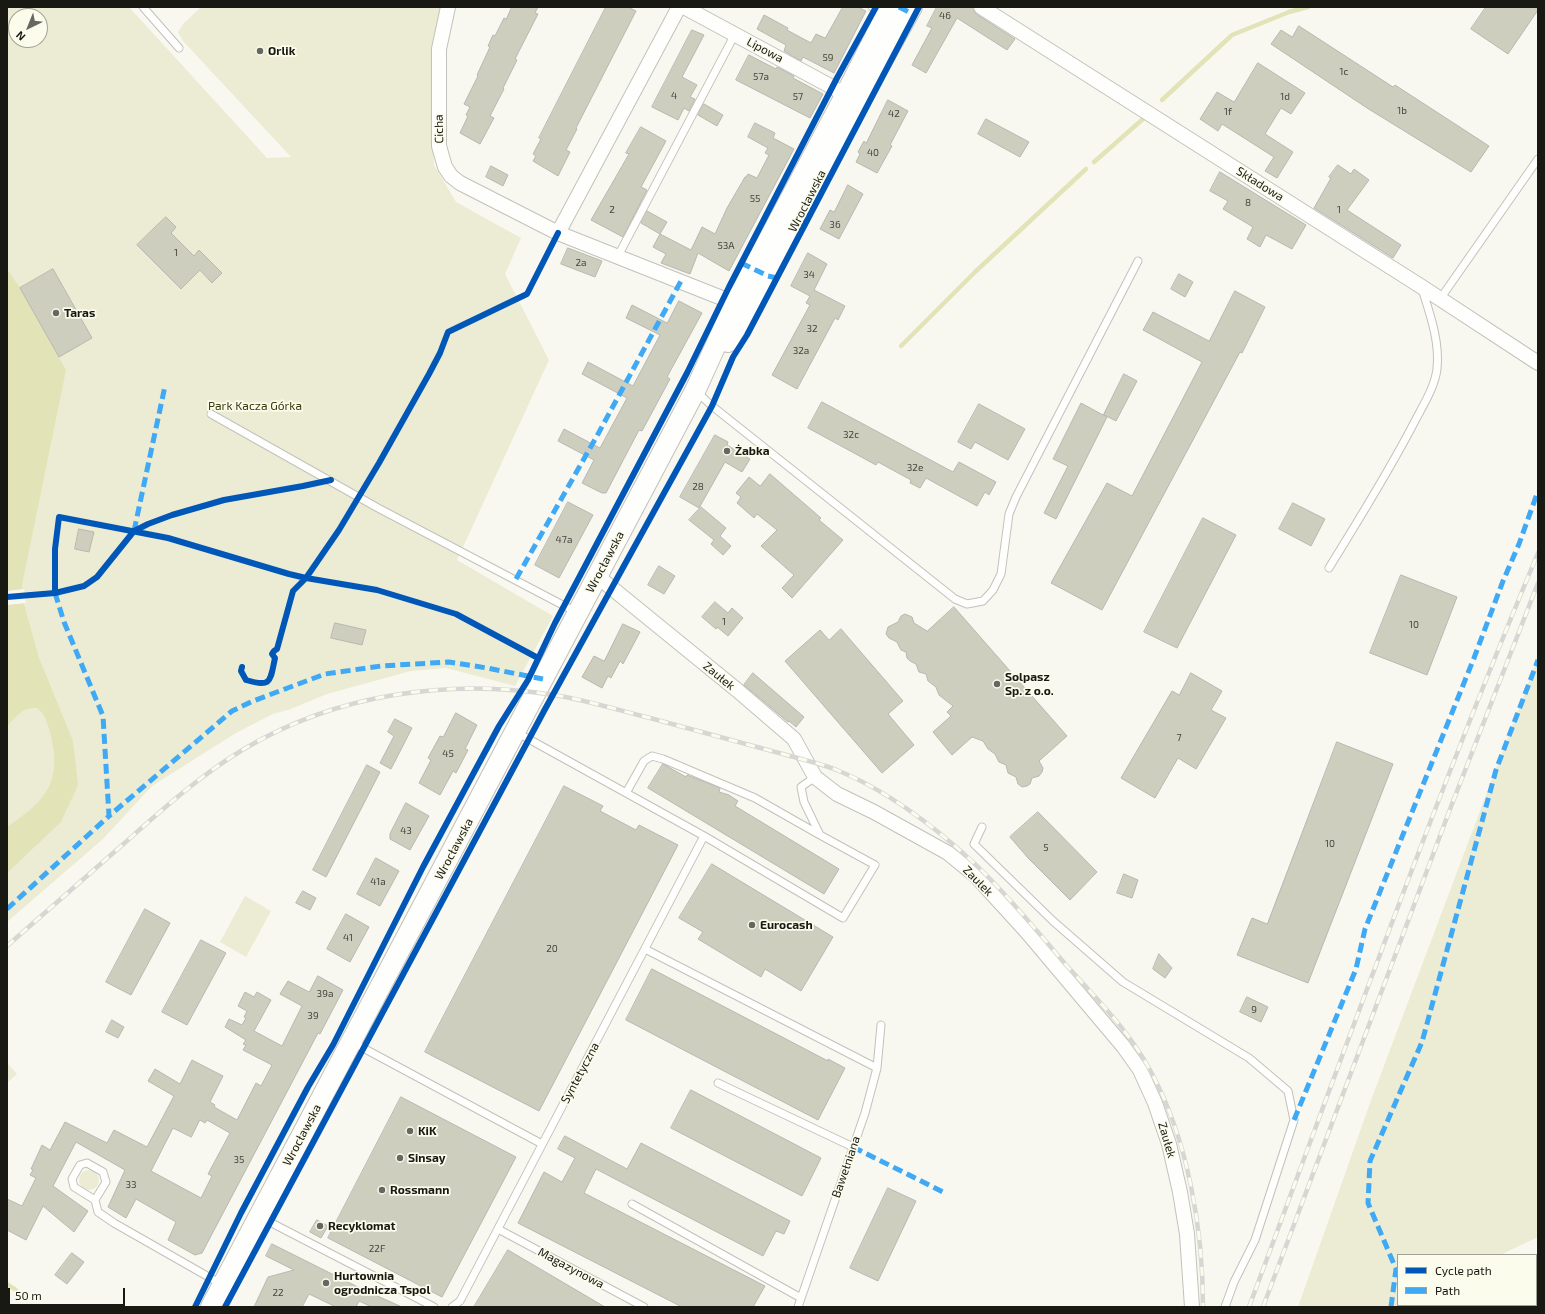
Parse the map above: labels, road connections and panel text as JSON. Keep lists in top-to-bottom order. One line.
{"streets":{"street":["Lipowa","Cicha","Składowa","Wrocławska","Zaułek"],"lane":["Syntetyczna","Bawełniana","Magazynowa"]},"crossings":[["Lipowa","Wrocławska"],["Cicha","Wrocławska"],["Wrocławska","Zaułek"],["Syntetyczna","Magazynowa"]],"parks":["Park Kacza Górka"],"places":["Orlik","Taras","Żabka","Solpasz Sp. z o.o.","Eurocash","KiK","Sinsay","Rossmann","Recyklomat","Hurtownia ogrodnicza Tspol"],"house_numbers":["46","59","1c","57a","4","57","1d","1b","1f","42","40","55","8","2","1","36","53A","1","2a","34","32","32a","32c","32e","28","47a","1","10","7","45","43","10","5","41a","41","20","39a","9","39","35","33","22F","22"],"legend":["Cycle path","Path"],"scale_bar":"50 m","north":"bottom left"}
